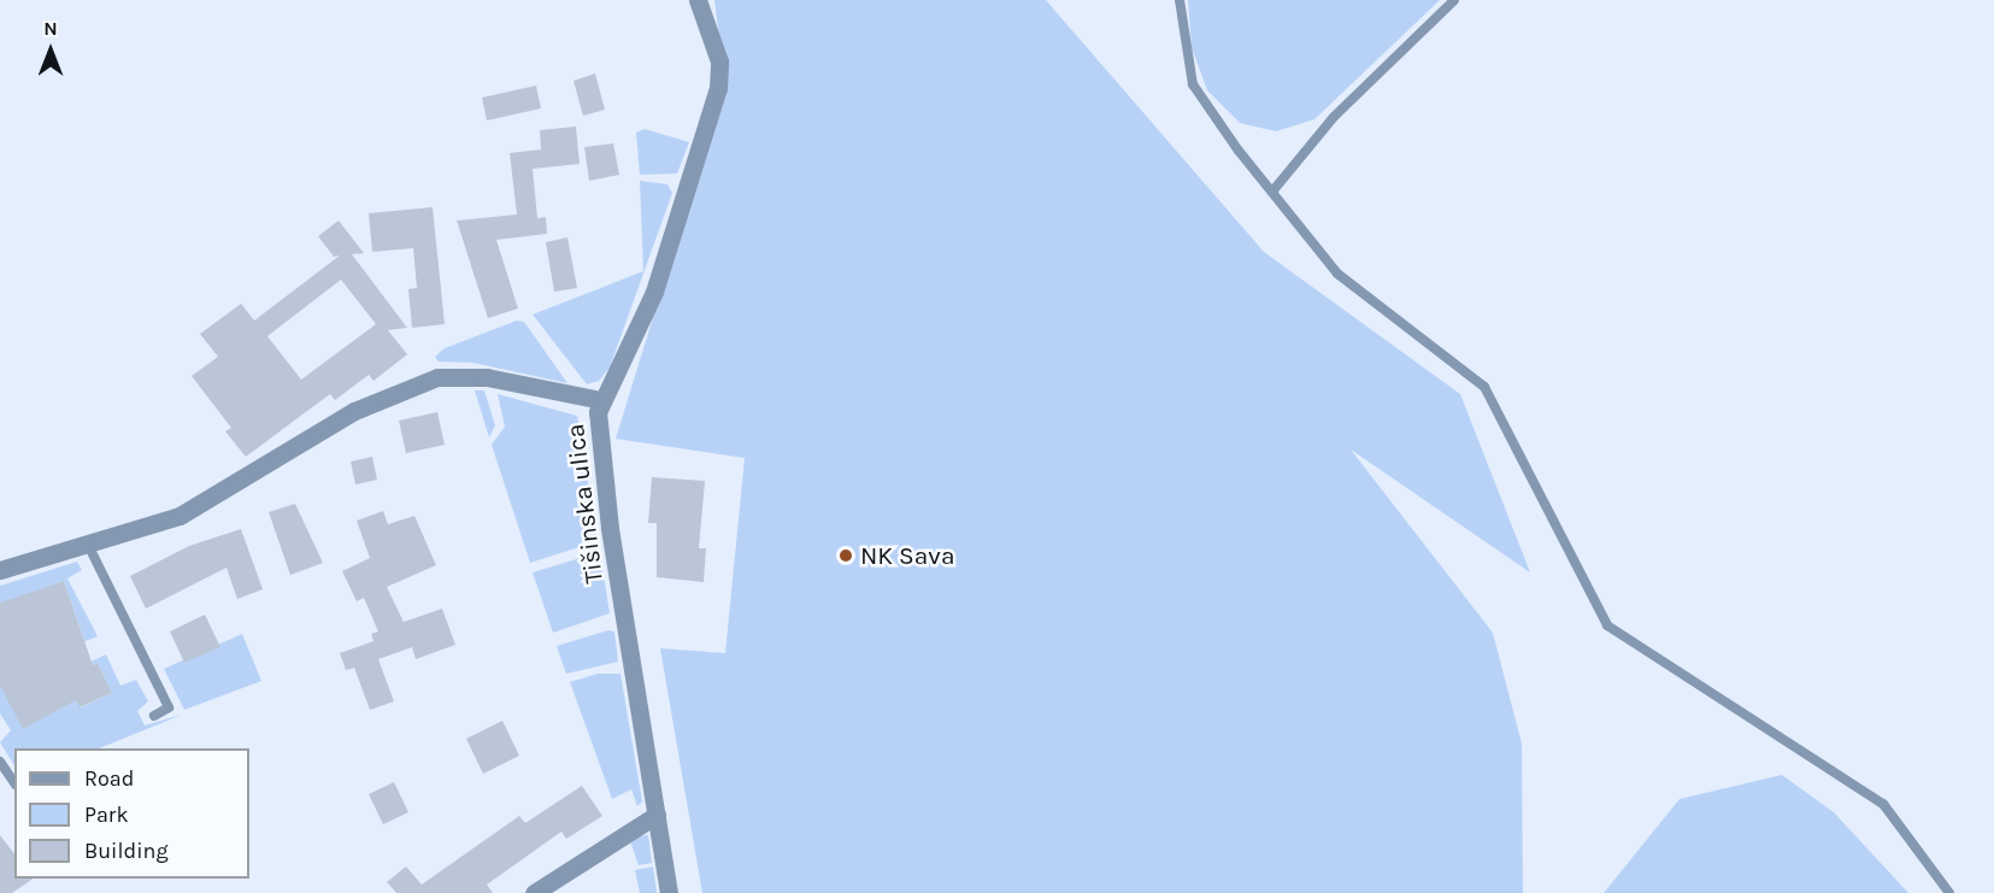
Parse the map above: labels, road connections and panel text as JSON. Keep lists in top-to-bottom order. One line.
{"streets":{"street":["Tišinska ulica"]},"places":["NK Sava"],"legend":["Road","Park","Building"],"north":"top"}
